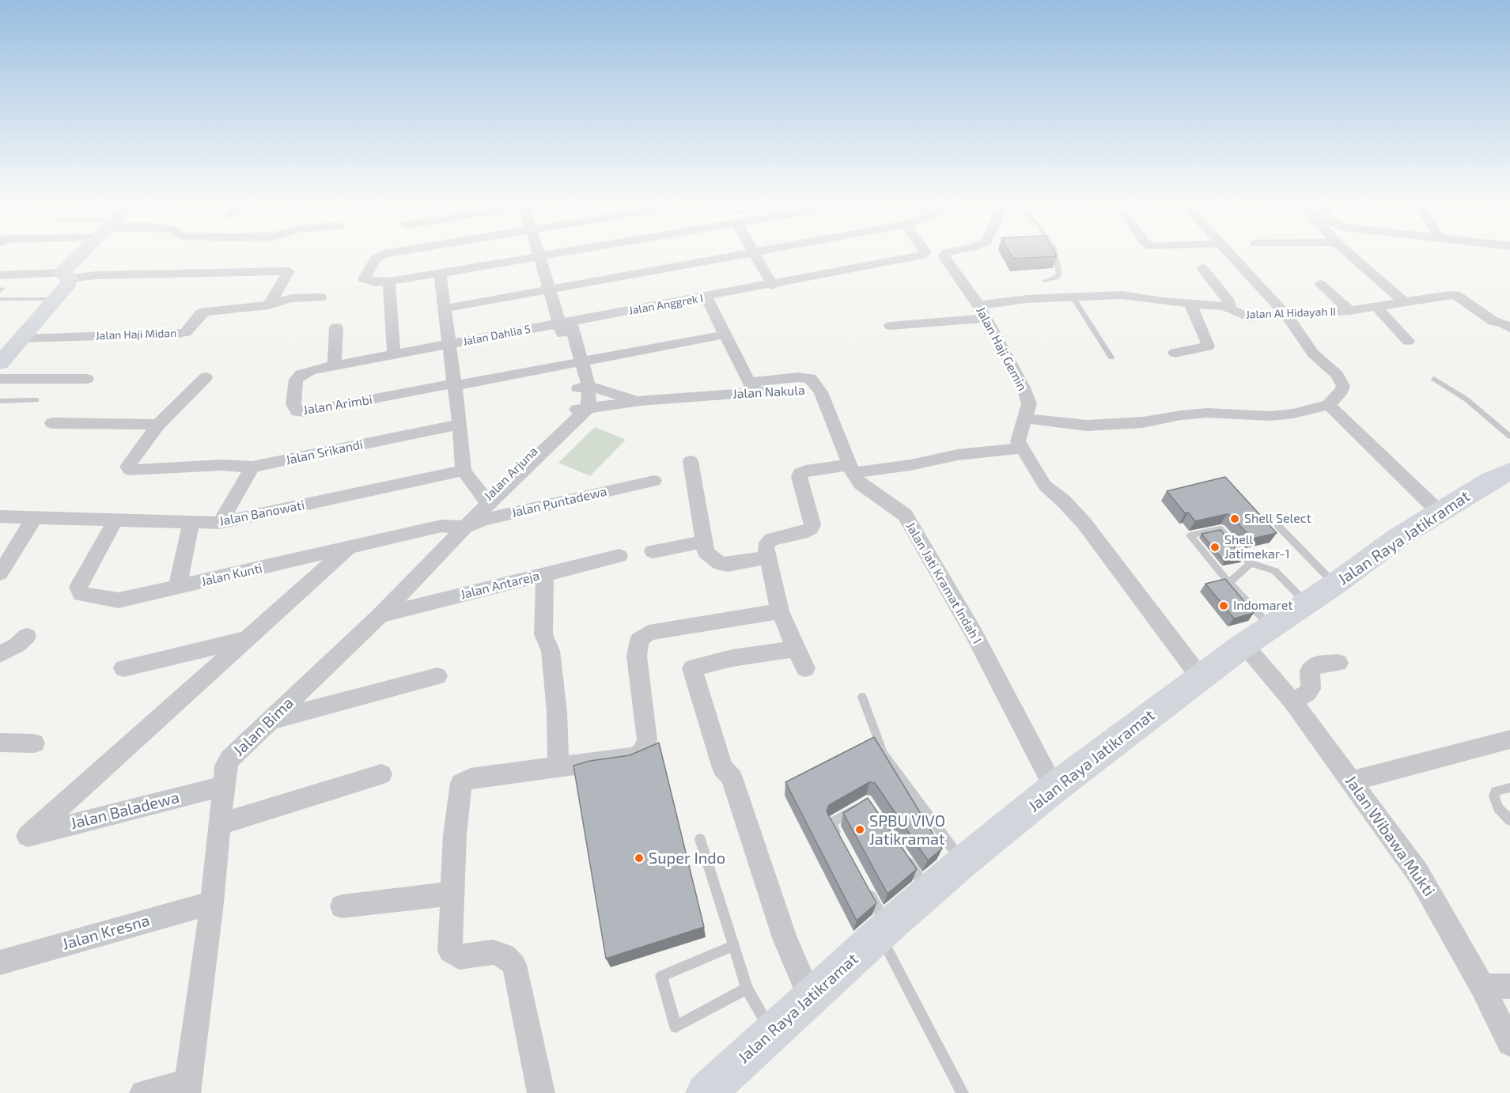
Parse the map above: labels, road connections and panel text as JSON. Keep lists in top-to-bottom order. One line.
{"streets":{"main road":["Jalan Raya Jatikramat"],"street":["Jalan Anggrek I","Jalan Al Hidayah II","Jalan Haji Midan","Jalan Dahlia 5","Jalan Haji Gemin","Jalan Nakula","Jalan Arimbi","Jalan Srikandi","Jalan Arjuna","Jalan Puntadewa","Jalan Banowati","Jalan Kunti","Jalan Jati Kramat Indah I","Jalan Antareja","Jalan Bima","Jalan Baladewa","Jalan Wibawa Mukti","Jalan Kresna"]},"crossings":[["Jalan Anggrek I","Jalan Dahlia 5"],["Jalan Al Hidayah II","Jalan Haji Gemin"],["Jalan Dahlia 5","Jalan Arimbi"],["Jalan Nakula","Jalan Arjuna"],["Jalan Nakula","Jalan Jati Kramat Indah I"],["Jalan Arjuna","Jalan Puntadewa"],["Jalan Arjuna","Jalan Kunti"],["Jalan Arjuna","Jalan Bima"],["Jalan Puntadewa","Jalan Kunti"],["Jalan Puntadewa","Jalan Bima"],["Jalan Banowati","Jalan Kunti"],["Jalan Raya Jatikramat","Jalan Jati Kramat Indah I"],["Jalan Raya Jatikramat","Jalan Wibawa Mukti"],["Jalan Kunti","Jalan Bima"],["Jalan Antareja","Jalan Bima"],["Jalan Bima","Jalan Baladewa"],["Jalan Bima","Jalan Kresna"]],"places":["Shell Select","Shell Jatimekar-1","Indomaret","SPBU VIVO Jatikramat","Super Indo"]}
